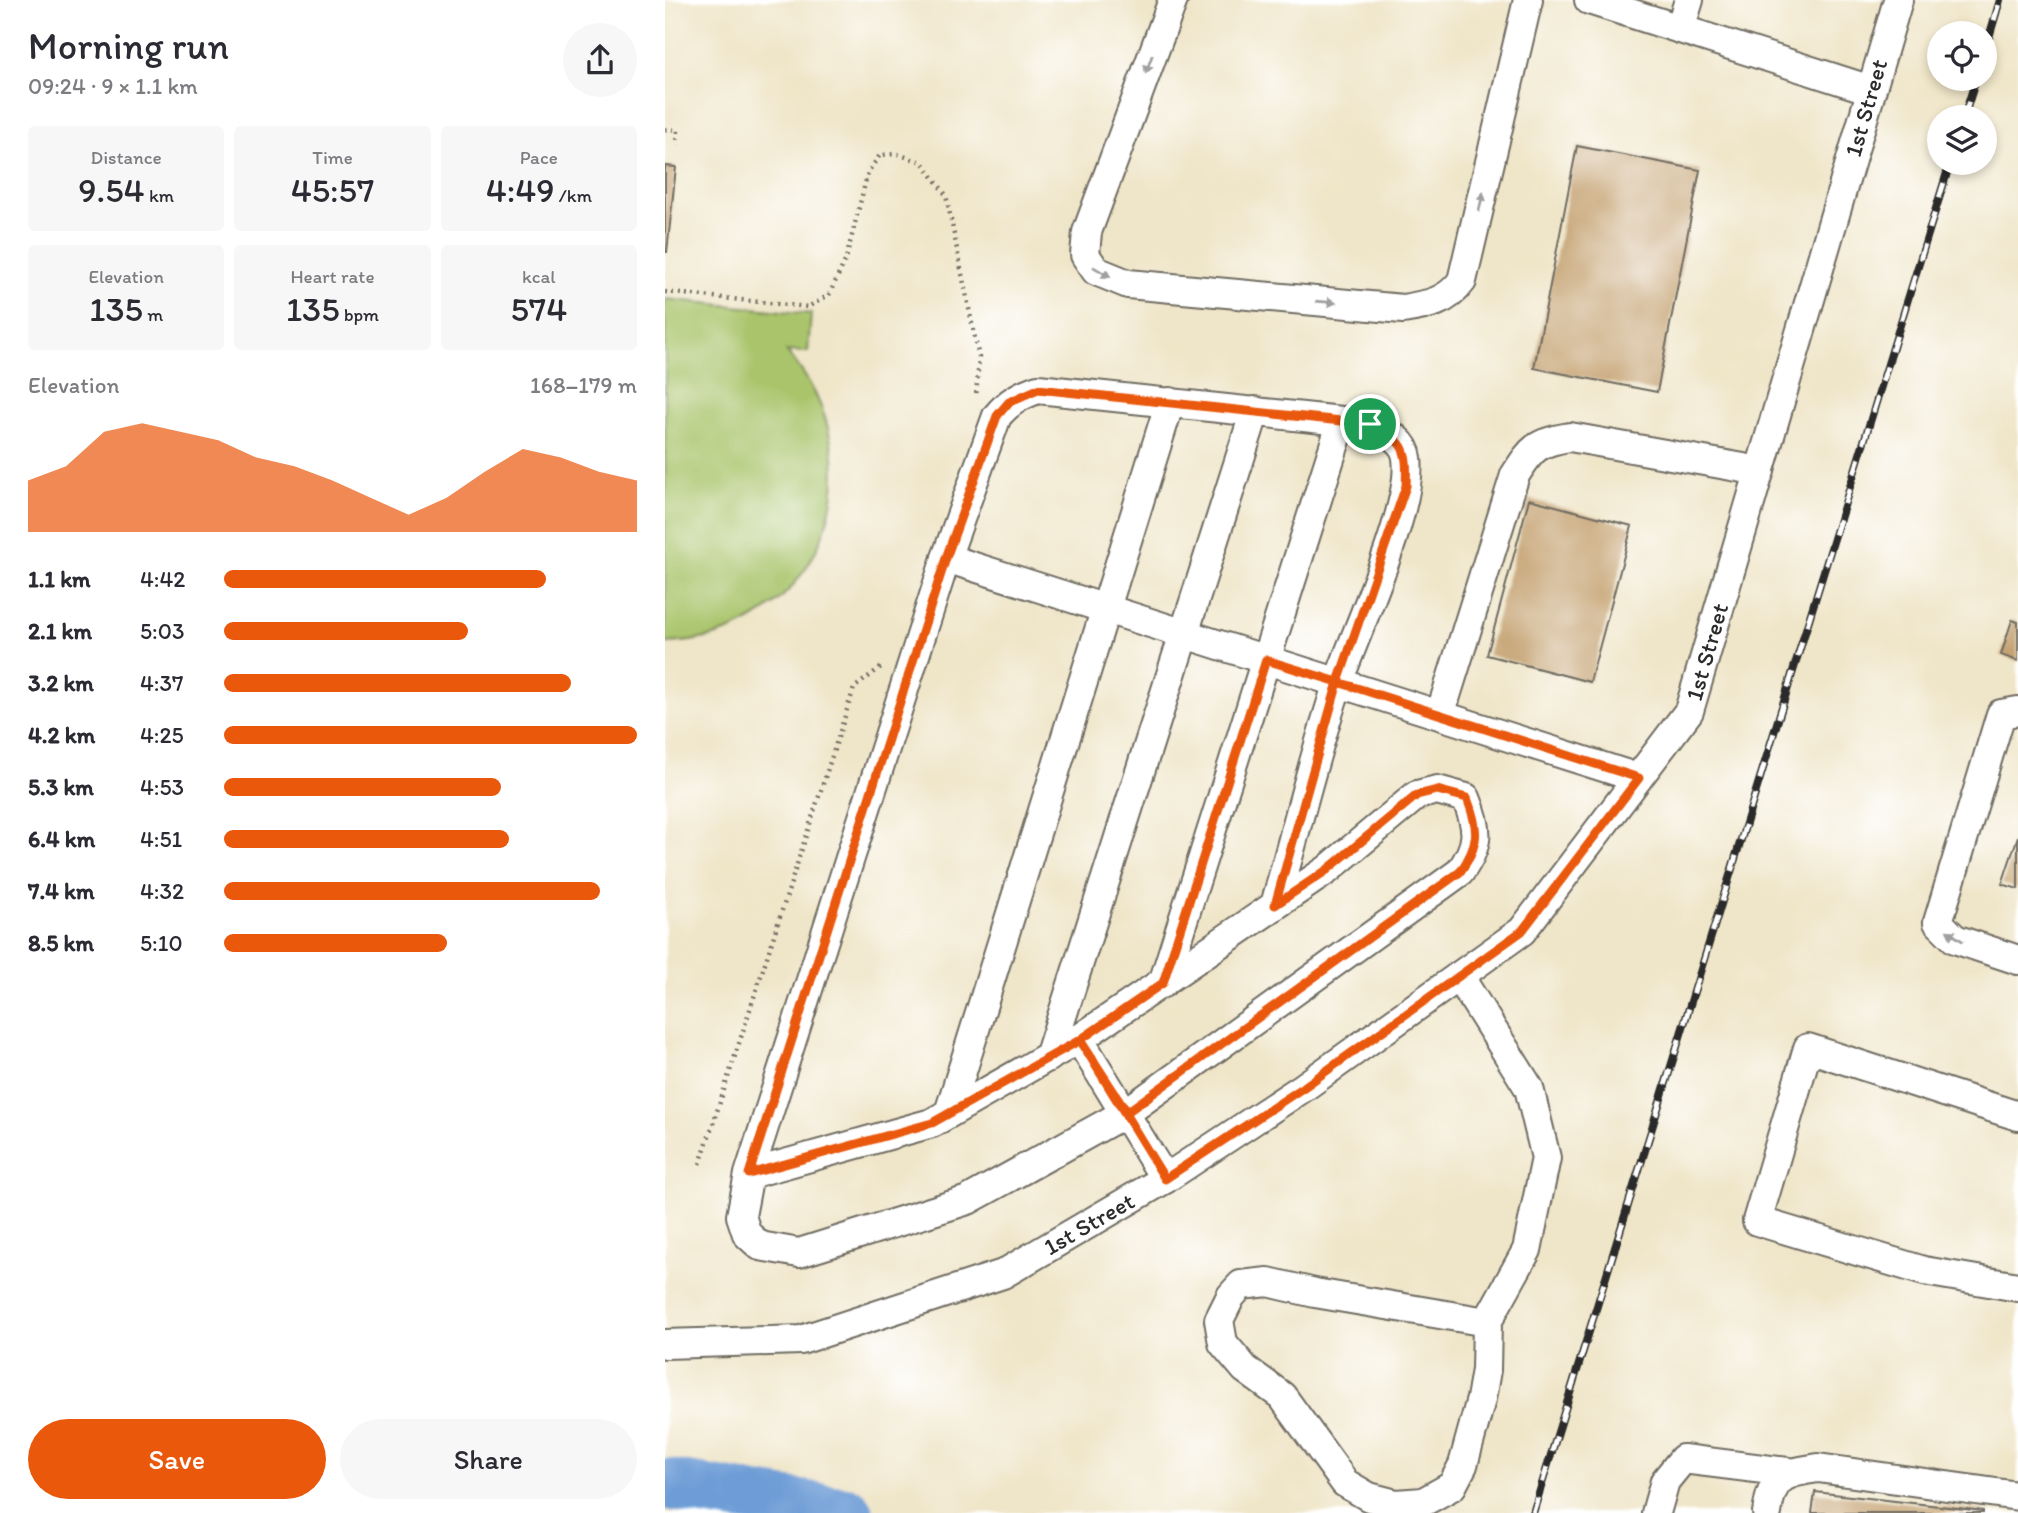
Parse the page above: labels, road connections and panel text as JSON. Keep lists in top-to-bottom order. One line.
{"streets":{"street":["1st Street"]},"page":{"heading":["Morning run","09:24 · 9 × 1.1 km"],"stats":[["Distance","9.54 km"],["Time","45:57"],["Pace","4:49 /km"],["Elevation","135 m"],["Heart rate","135 bpm"],["kcal","574"]],"chart":["Elevation","168–179 m"],"list":[{"name":"1.1 km","note":"4:42"},{"name":"2.1 km","note":"5:03"},{"name":"3.2 km","note":"4:37"},{"name":"4.2 km","note":"4:25"},{"name":"5.3 km","note":"4:53"},{"name":"6.4 km","note":"4:51"},{"name":"7.4 km","note":"4:32"},{"name":"8.5 km","note":"5:10"}],"buttons":["Save","Share"]}}
